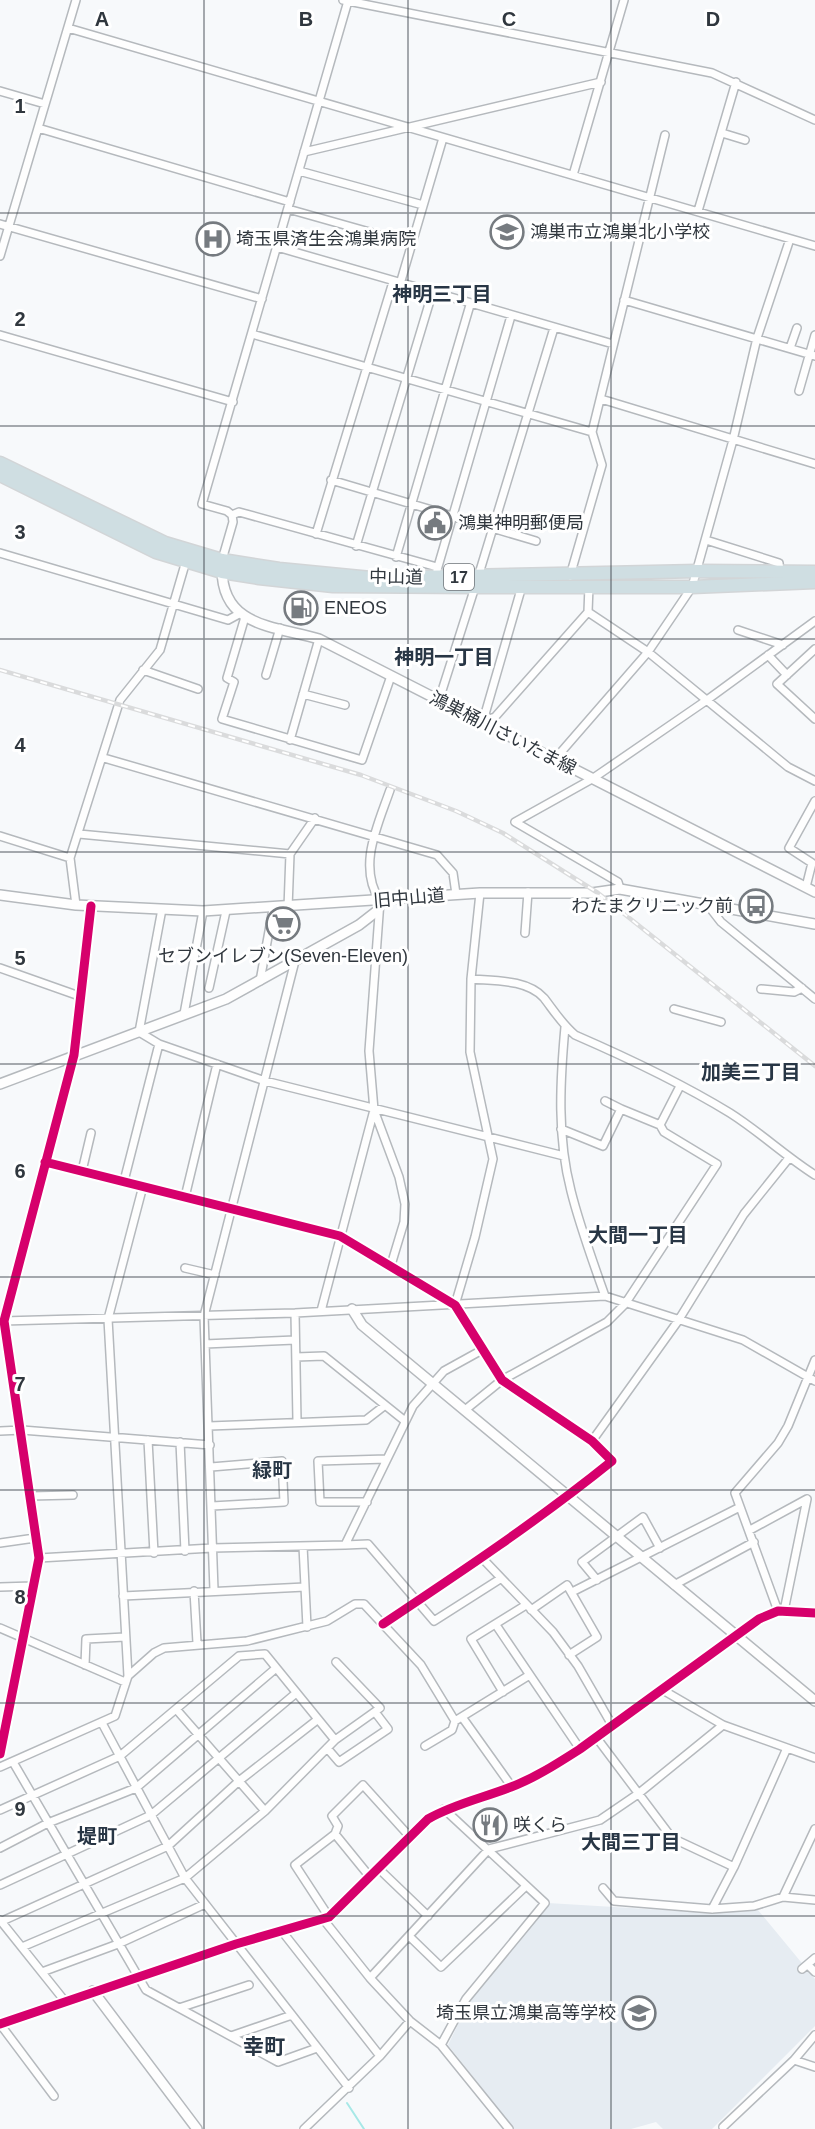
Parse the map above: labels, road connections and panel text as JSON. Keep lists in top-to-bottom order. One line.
{"streets":{"highway":["中山道","17"],"main road":["鴻巣桶川さいたま線","旧中山道"]},"districts":["神明三丁目","神明一丁目","加美三丁目","大間一丁目","緑町","堤町","大間三丁目","幸町"],"places":{"school or university":["鴻巣市立鴻巣北小学校","埼玉県立鴻巣高等学校"],"hospital":["埼玉県済生会鴻巣病院"],"public building":["鴻巣神明郵便局"],"fuel station":["ENEOS"],"bus stop":["わたまクリニック前"],"supermarket":["セブンイレブン(Seven-Eleven)"],"restaurant":["咲くら"]},"grid":{"columns":["A","B","C","D"],"rows":["1","2","3","4","5","6","7","8","9"]}}
